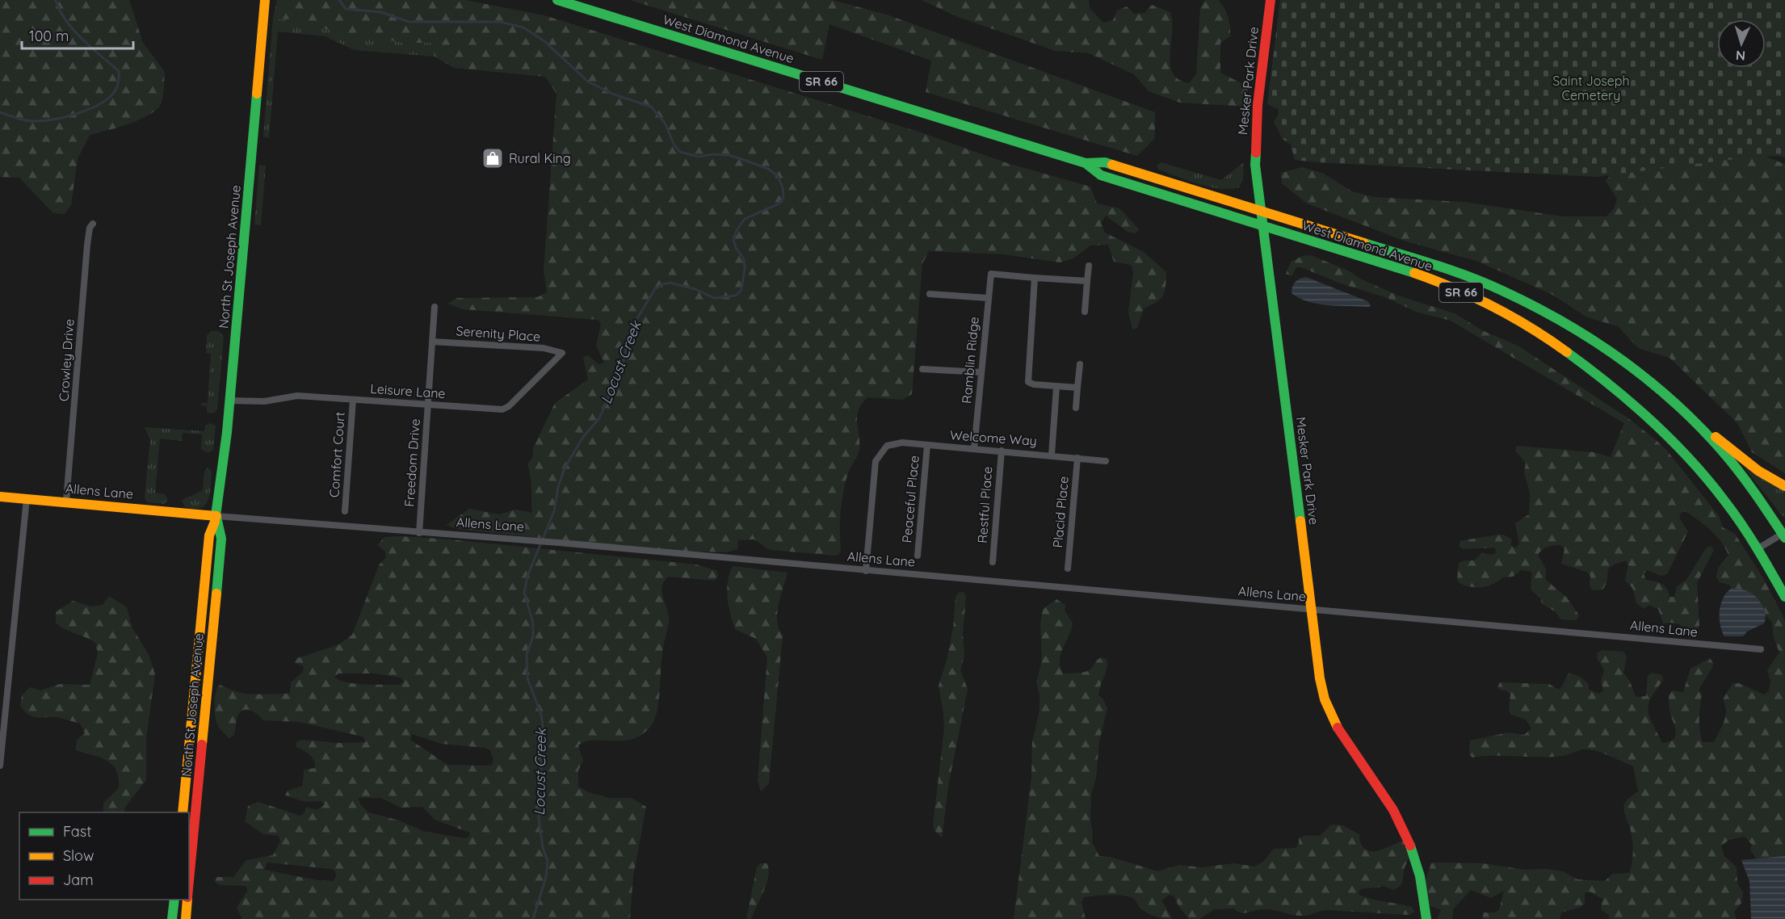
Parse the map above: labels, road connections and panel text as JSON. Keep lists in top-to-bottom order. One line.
{"streets":{"main road":["West Diamond Avenue","Mesker Park Drive","SR 66","North St Joseph Avenue","Allens Lane"],"street":["Serenity Place","Crowley Drive","Ramblin Ridge","Leisure Lane","Welcome Way","Comfort Court","Freedom Drive","Peaceful Place","Restful Place","Placid Place"]},"crossings":[["West Diamond Avenue","Mesker Park Drive"],["Mesker Park Drive","Allens Lane"],["North St Joseph Avenue","Leisure Lane"],["North St Joseph Avenue","Allens Lane"],["Serenity Place","Leisure Lane"],["Serenity Place","Freedom Drive"],["Crowley Drive","Allens Lane"],["Ramblin Ridge","Welcome Way"],["Leisure Lane","Comfort Court"],["Leisure Lane","Freedom Drive"],["Welcome Way","Allens Lane"],["Welcome Way","Peaceful Place"],["Welcome Way","Restful Place"],["Welcome Way","Placid Place"],["Freedom Drive","Allens Lane"]],"water":["Locust Creek"],"parks":["Saint Joseph Cemetery"],"places":{"shop":["Rural King"]},"legend":["Fast","Slow","Jam"],"scale_bar":"100 m","north":"bottom"}
